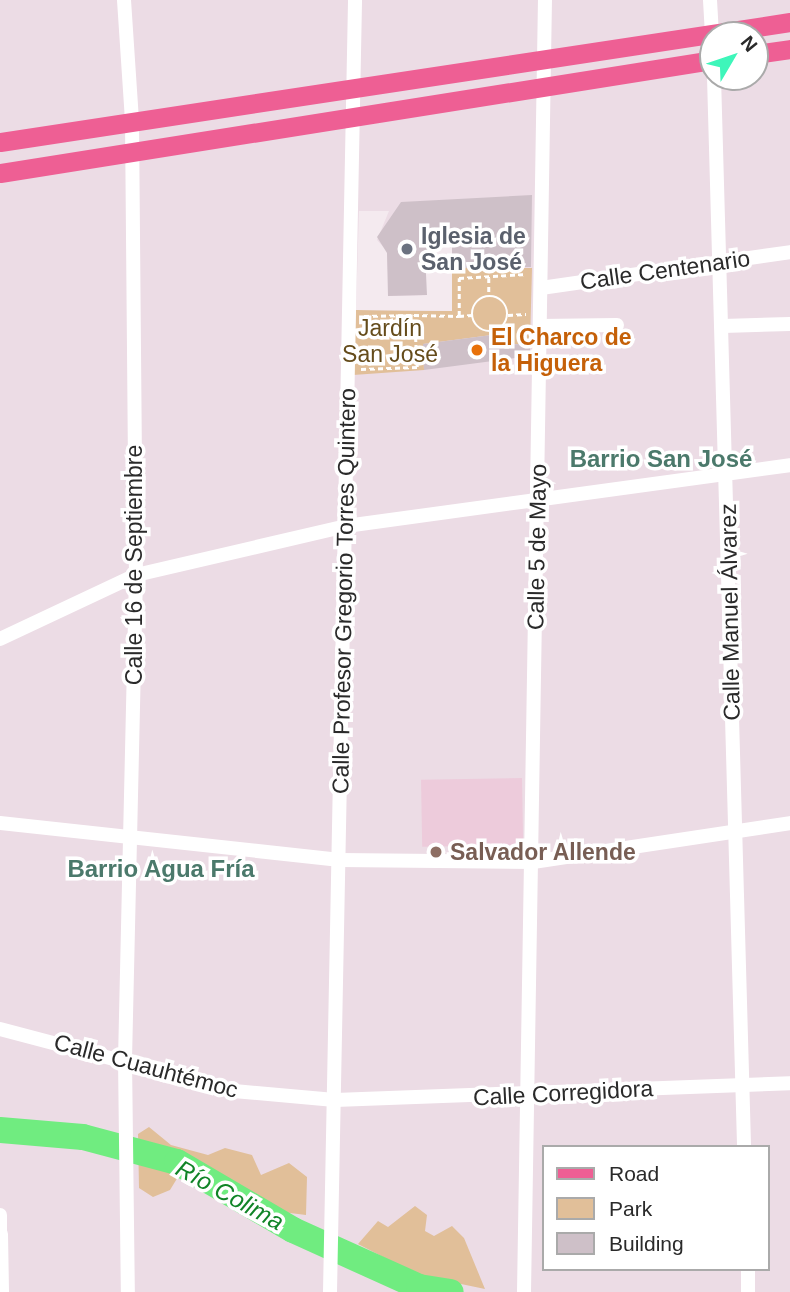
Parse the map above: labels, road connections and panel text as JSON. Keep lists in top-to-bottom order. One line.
{"streets":{"street":["Calle Centenario","Calle 5 de Mayo","Calle 16 de Septiembre","Calle Profesor Gregorio Torres Quintero","Calle Manuel Álvarez","Calle Cuauhtémoc","Calle Corregidora"]},"crossings":[["Calle Centenario","Calle 5 de Mayo"],["Calle Centenario","Calle Manuel Álvarez"],["Calle 5 de Mayo","Calle Corregidora"],["Calle 16 de Septiembre","Calle Cuauhtémoc"],["Calle Profesor Gregorio Torres Quintero","Calle Cuauhtémoc"],["Calle Profesor Gregorio Torres Quintero","Calle Corregidora"],["Calle Manuel Álvarez","Calle Corregidora"],["Calle Cuauhtémoc","Calle Corregidora"]],"districts":["Barrio San José","Barrio Agua Fría"],"water":["Río Colima"],"parks":["Jardín San José"],"places":["Iglesia de San José","El Charco de la Higuera","Salvador Allende"],"legend":["Road","Park","Building"],"north":"top right"}
